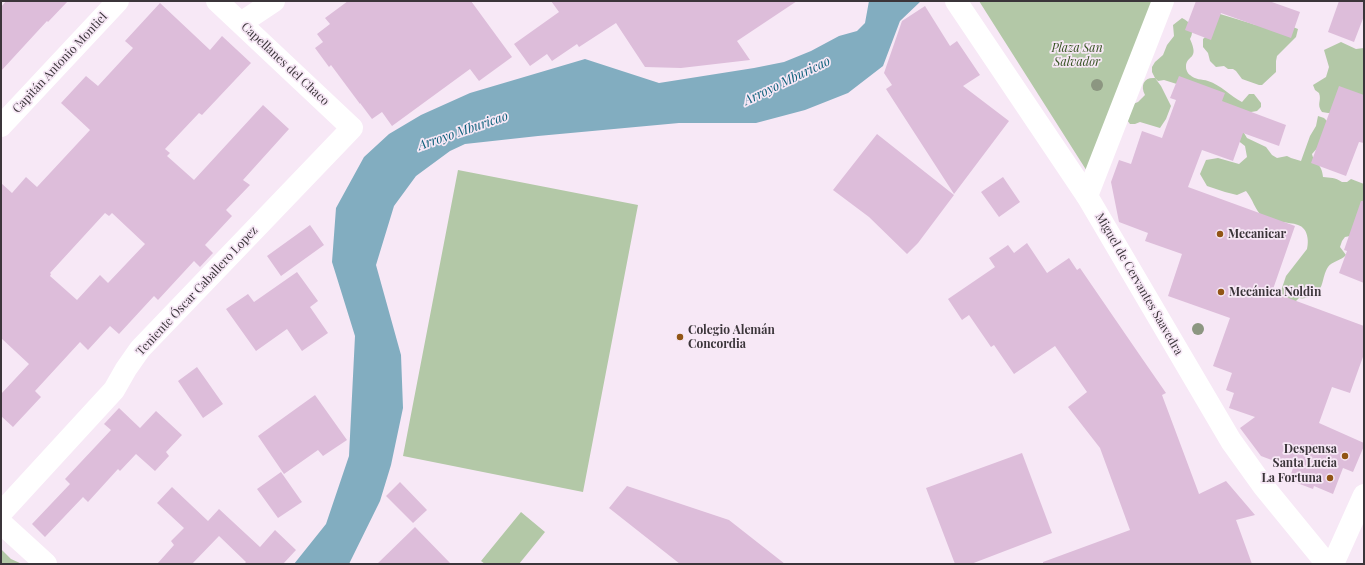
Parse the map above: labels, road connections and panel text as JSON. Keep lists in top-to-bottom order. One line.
{"streets":{"street":["Capitán Antonio Montiel","Capellanes del Chaco","Miguel de Cervantes Saavedra","Teniente Óscar Caballero Lopez"]},"crossings":[["Capellanes del Chaco","Teniente Óscar Caballero Lopez"]],"water":["Arroyo Mburicao"],"parks":["Plaza San Salvador"],"places":["Mecanicar","Mecánica Noldin","Colegio Alemán Concordia","Despensa Santa Lucia","La Fortuna"]}
